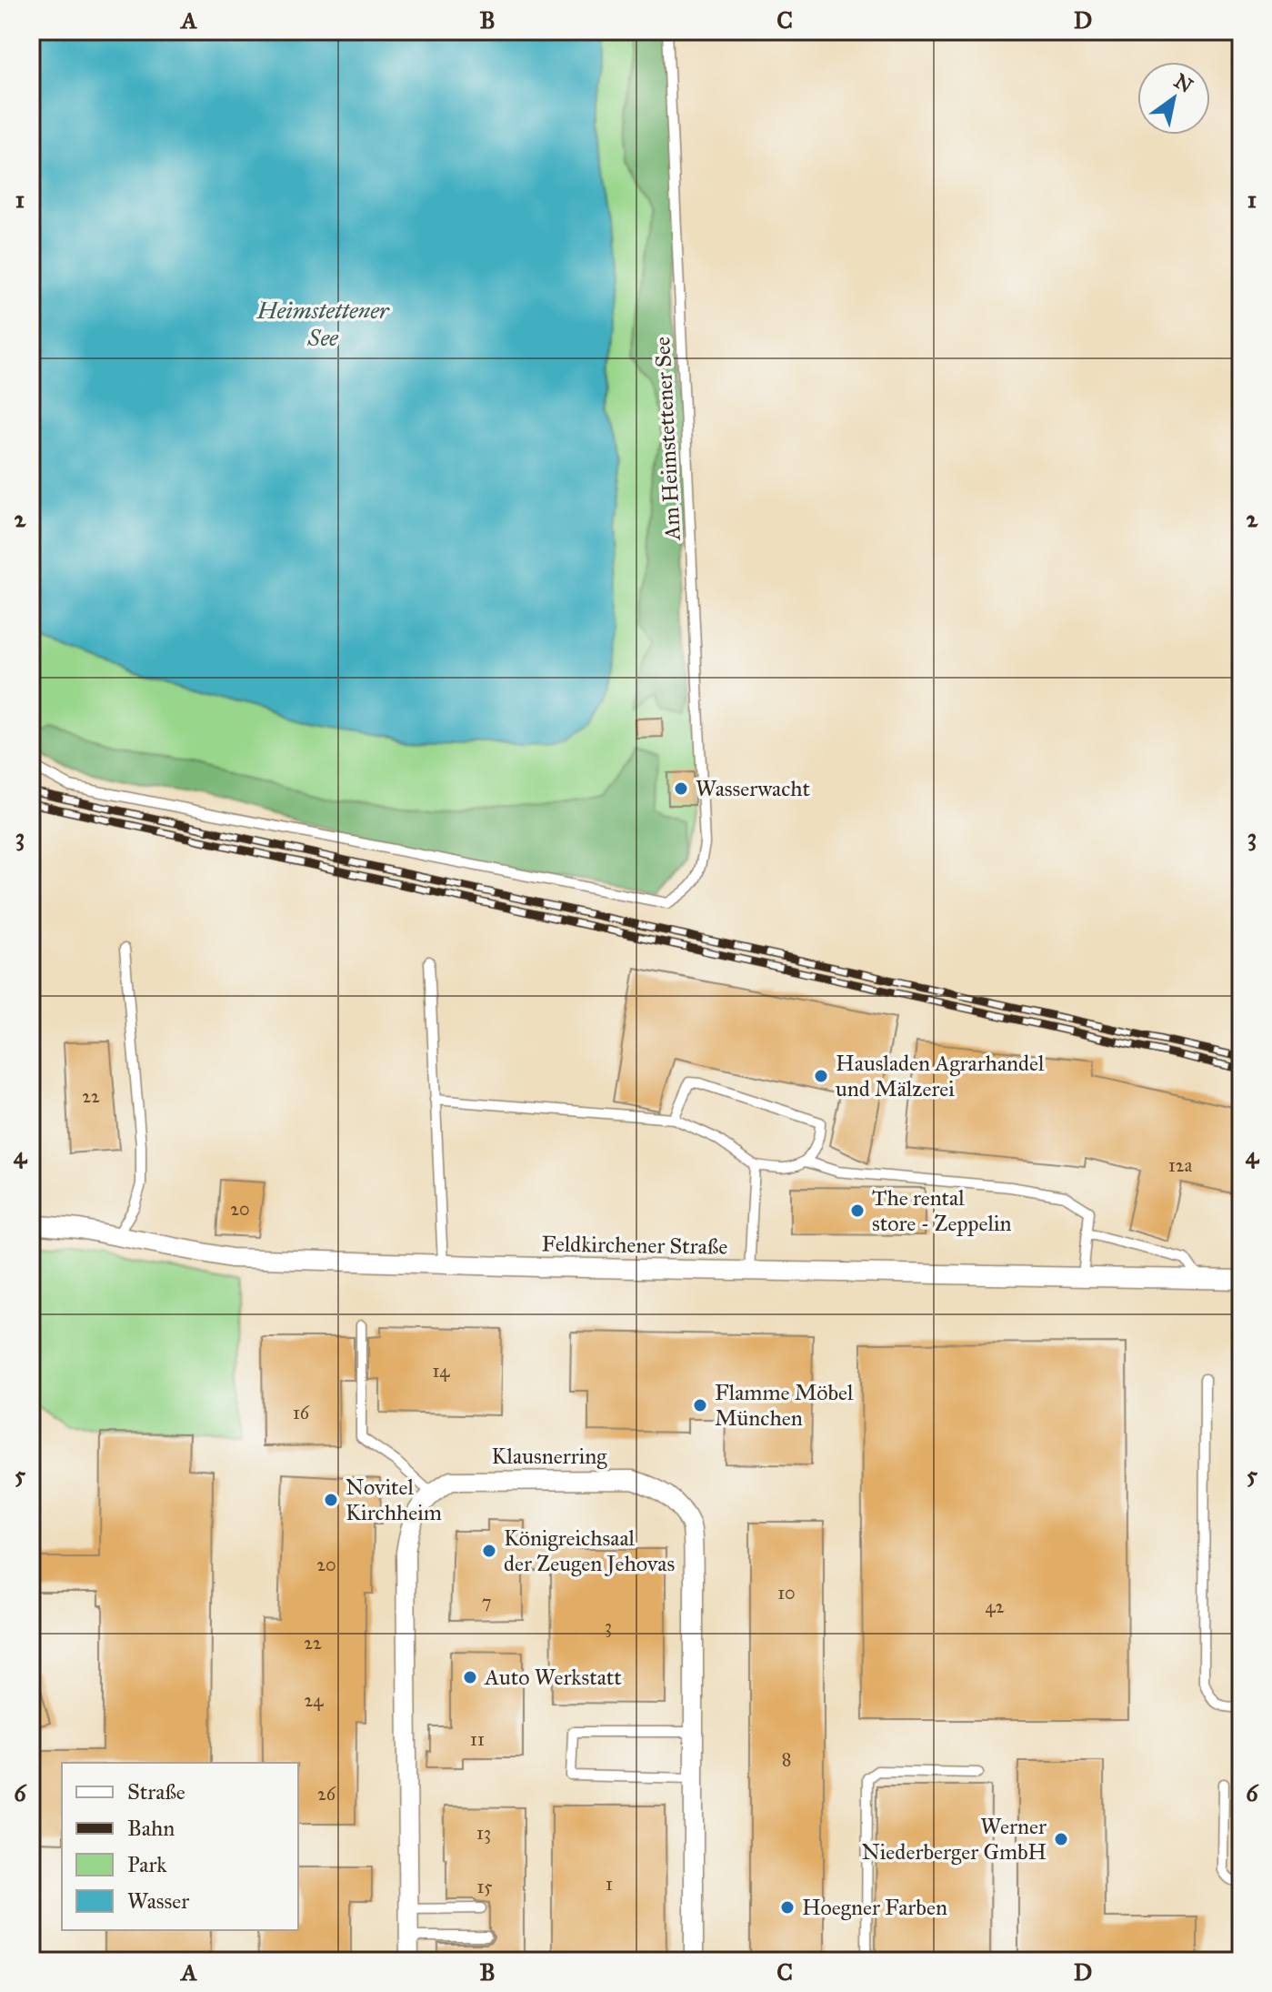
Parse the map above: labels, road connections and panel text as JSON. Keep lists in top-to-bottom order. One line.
{"streets":{"street":["Feldkirchener Straße","Klausnerring"],"lane":["Am Heimstettener See"]},"water":["Heimstettener See"],"places":["Wasserwacht","Hausladen Agrarhandel und Mälzerei","The rental store - Zeppelin","Flamme Möbel München","Novitel Kirchheim","Königreichsaal der Zeugen Jehovas","Auto Werkstatt","Werner Niederberger GmbH","Hoegner Farben"],"house_numbers":["22","12a","20","14","16","20","10","7","42","3","22","24","11","8","26","13","1","15"],"legend":["Straße","Bahn","Park","Wasser"],"north":"top right","grid":{"columns":["A","B","C","D"],"rows":["1","2","3","4","5","6"]}}
